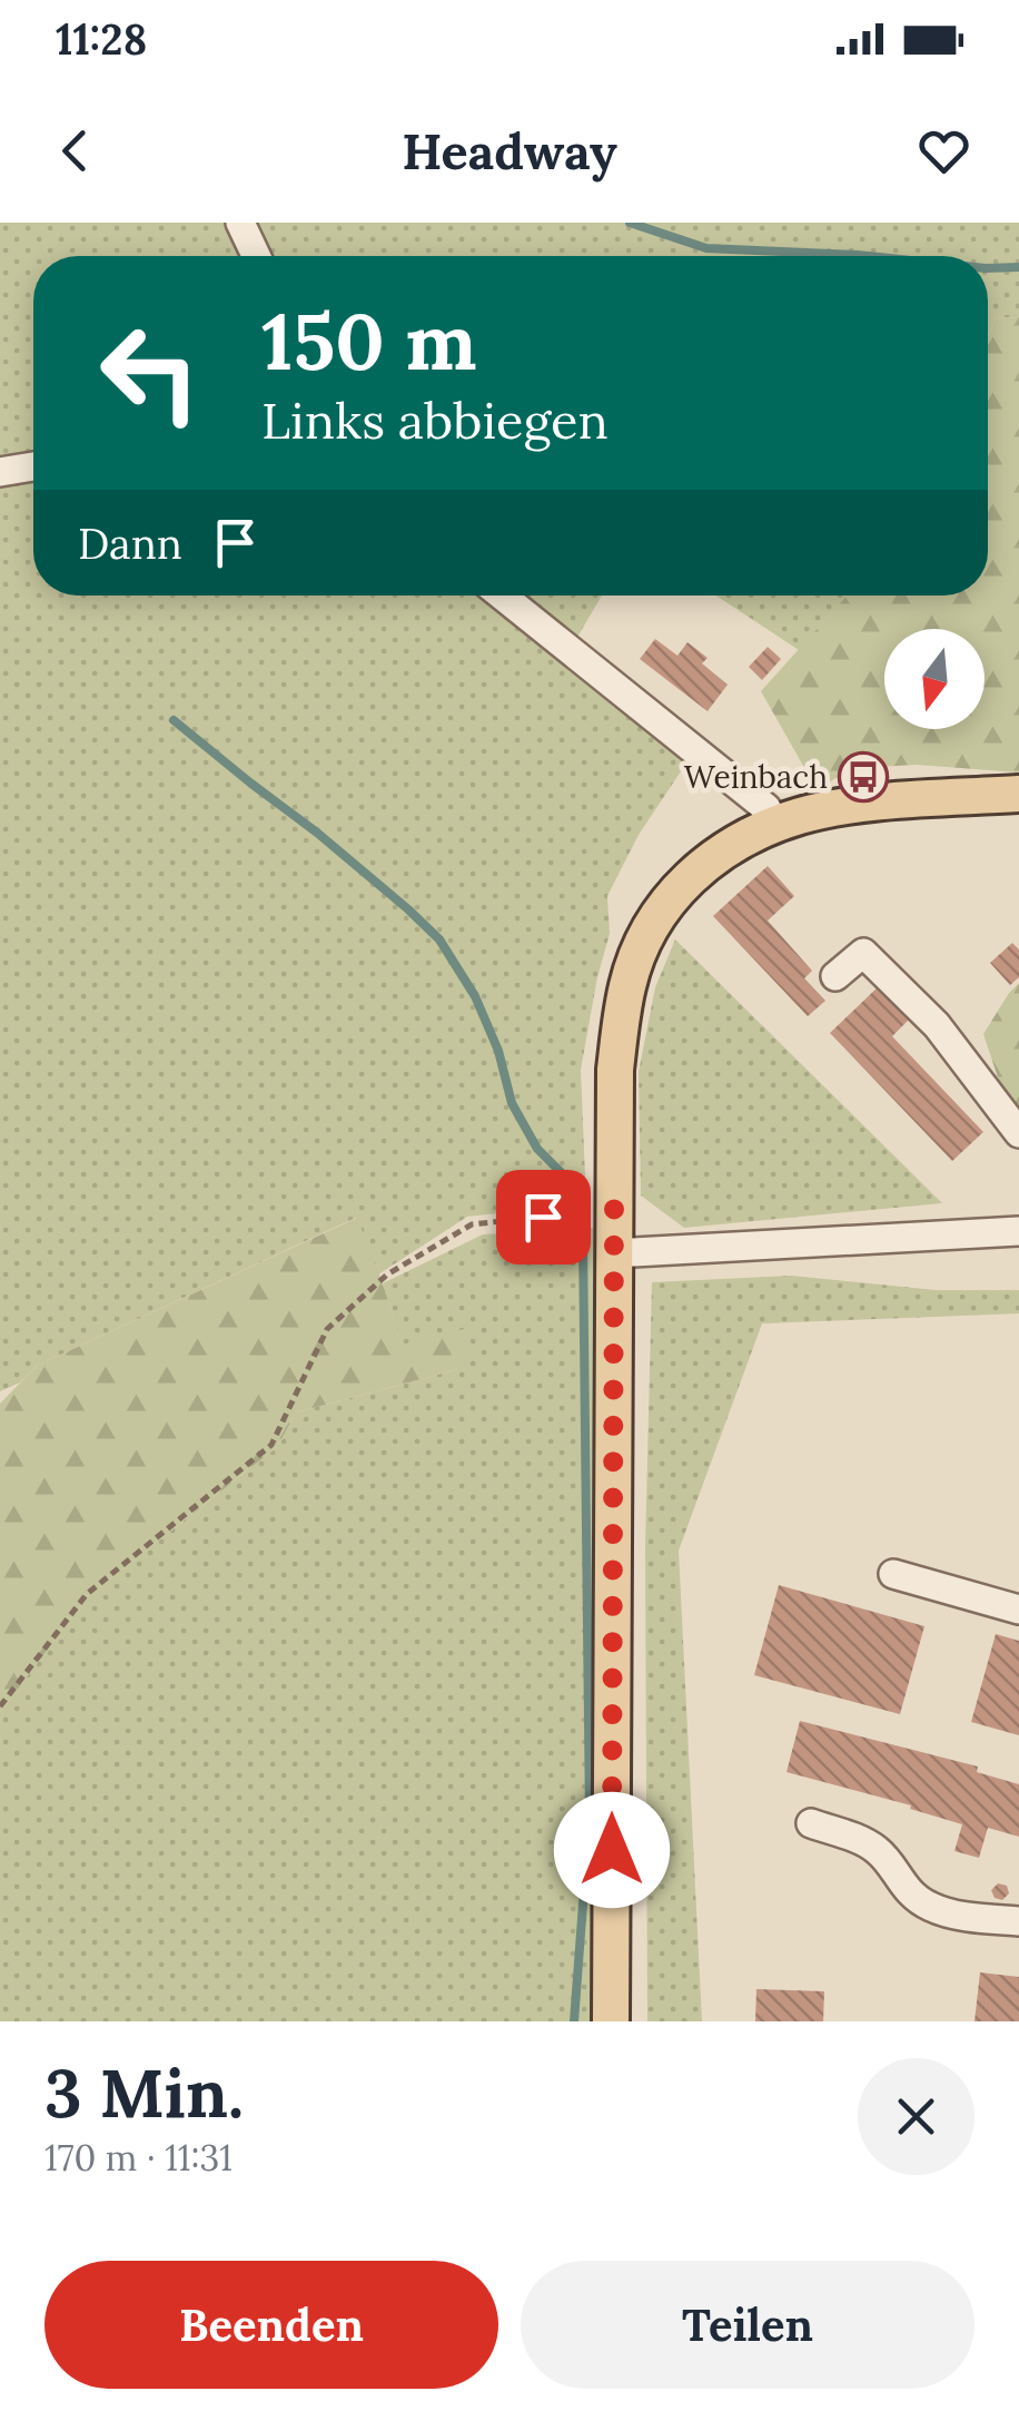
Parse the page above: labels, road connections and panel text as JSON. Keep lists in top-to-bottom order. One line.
{"places":{"bus stop":["Weinbach"]},"north":"bottom","page":{"status":"11:28","header":"Headway","turn":["150 m","Links abbiegen"],"then":"Dann","heading":["3 Min.","170 m · 11:31"],"buttons":["Beenden","Teilen"]}}
